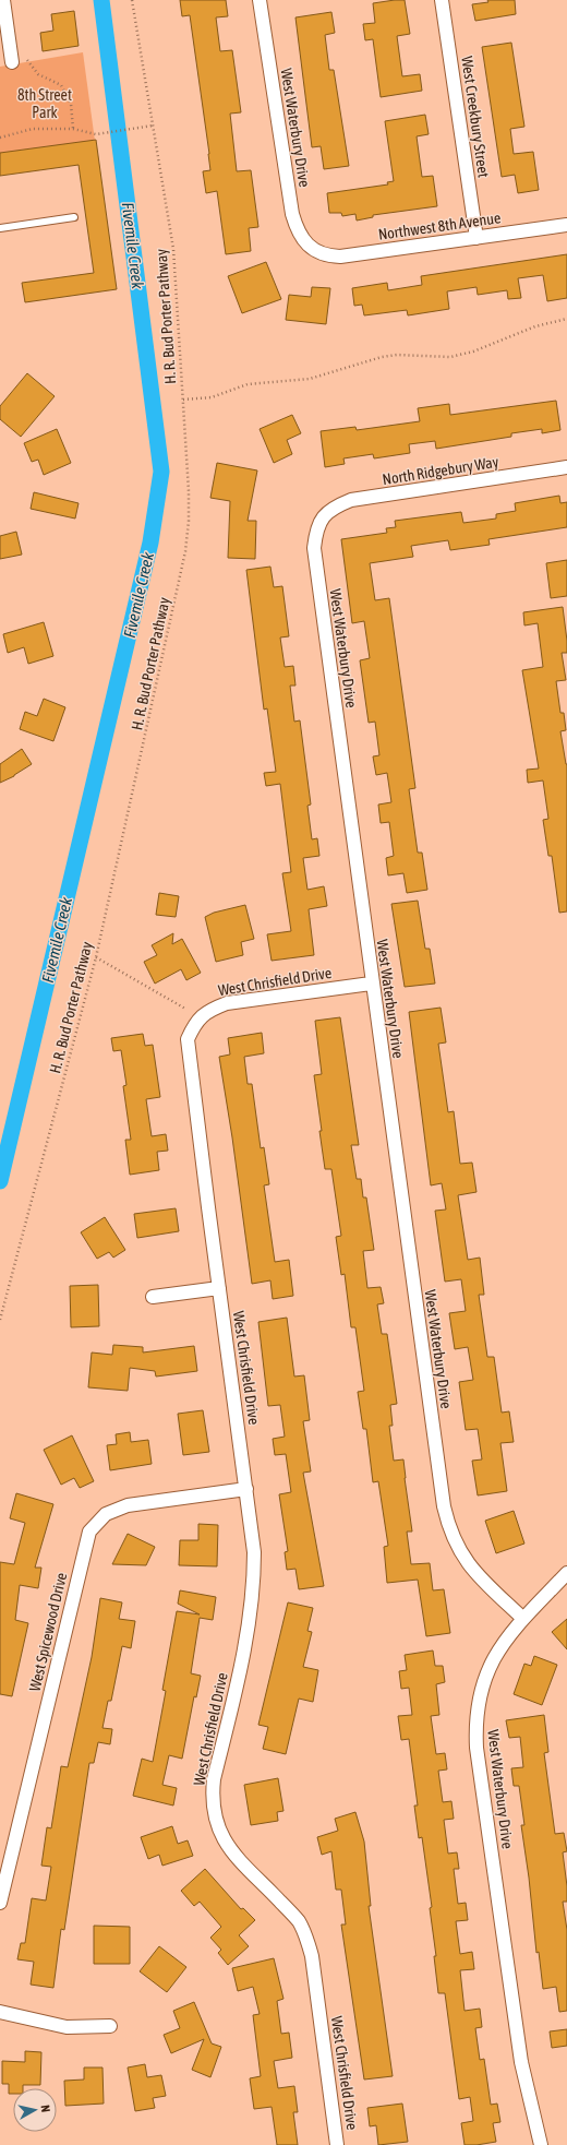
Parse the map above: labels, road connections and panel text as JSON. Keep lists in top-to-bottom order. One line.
{"streets":{"street":["West Creekbury Street","West Waterbury Drive","Northwest 8th Avenue","North Ridgebury Way","West Chrisfield Drive","West Spicewood Drive"],"path":["H. R. Bud Porter Pathway"]},"crossings":[["West Creekbury Street","Northwest 8th Avenue"],["West Waterbury Drive","Northwest 8th Avenue"],["West Waterbury Drive","North Ridgebury Way"],["West Waterbury Drive","West Chrisfield Drive"],["West Chrisfield Drive","West Spicewood Drive"]],"water":["Fivemile Creek"],"parks":["8th Street Park"],"north":"right"}
